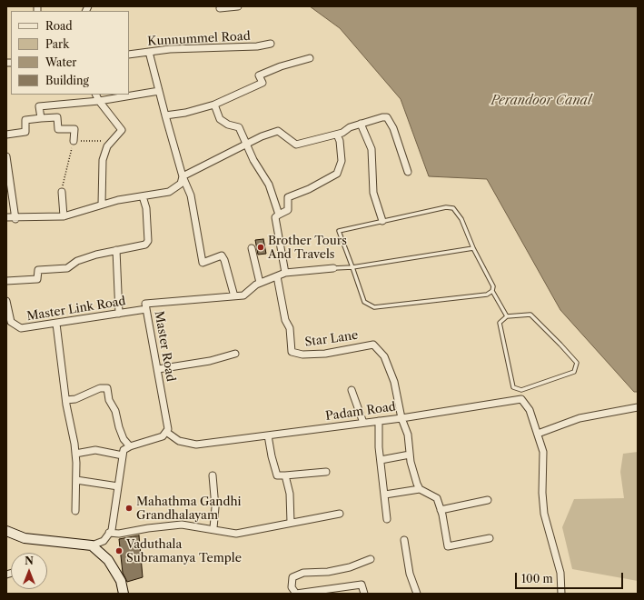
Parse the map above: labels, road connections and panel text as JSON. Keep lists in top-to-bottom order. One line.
{"streets":{"street":["Kunnummel Road","Master Link Road","Star Lane","Master Road","Padam Road"]},"crossings":[["Master Link Road","Master Road"],["Star Lane","Master Road"],["Star Lane","Padam Road"],["Master Road","Padam Road"]],"water":["Perandoor Canal"],"places":["Brother Tours And Travels","Mahathma Gandhi Grandhalayam","Vaduthala Subramanya Temple"],"legend":["Road","Park","Water","Building"],"scale_bar":"100 m","north":"top"}
